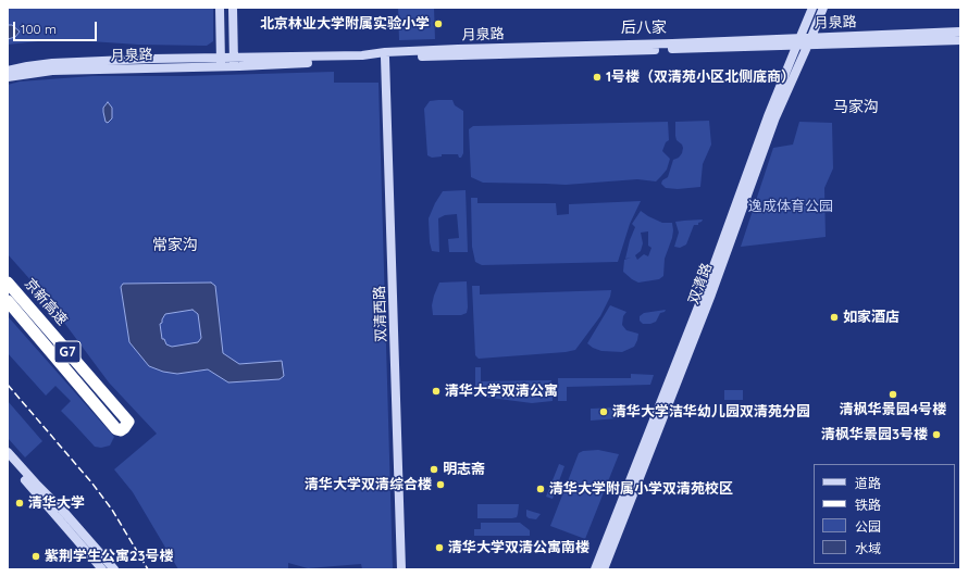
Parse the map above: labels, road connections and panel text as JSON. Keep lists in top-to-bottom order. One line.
{"streets":{"highway":["京新高速","G7"],"main road":["月泉路","双清路","双清西路"]},"crossings":[["月泉路","双清路"],["月泉路","双清西路"]],"districts":["后八家","马家沟","常家沟"],"parks":["逸成体育公园"],"places":["北京林业大学附属实验小学","1号楼（双清苑小区北侧底商）","如家酒店","清华大学双清公寓","清枫华景园4号楼","清华大学洁华幼儿园双清苑分园","清枫华景园3号楼","明志斋","清华大学双清综合楼","清华大学附属小学双清苑校区","清华大学","清华大学双清公寓南楼","紫荆学生公寓23号楼"],"legend":["道路","铁路","公园","水域"],"scale_bar":"100 m"}
